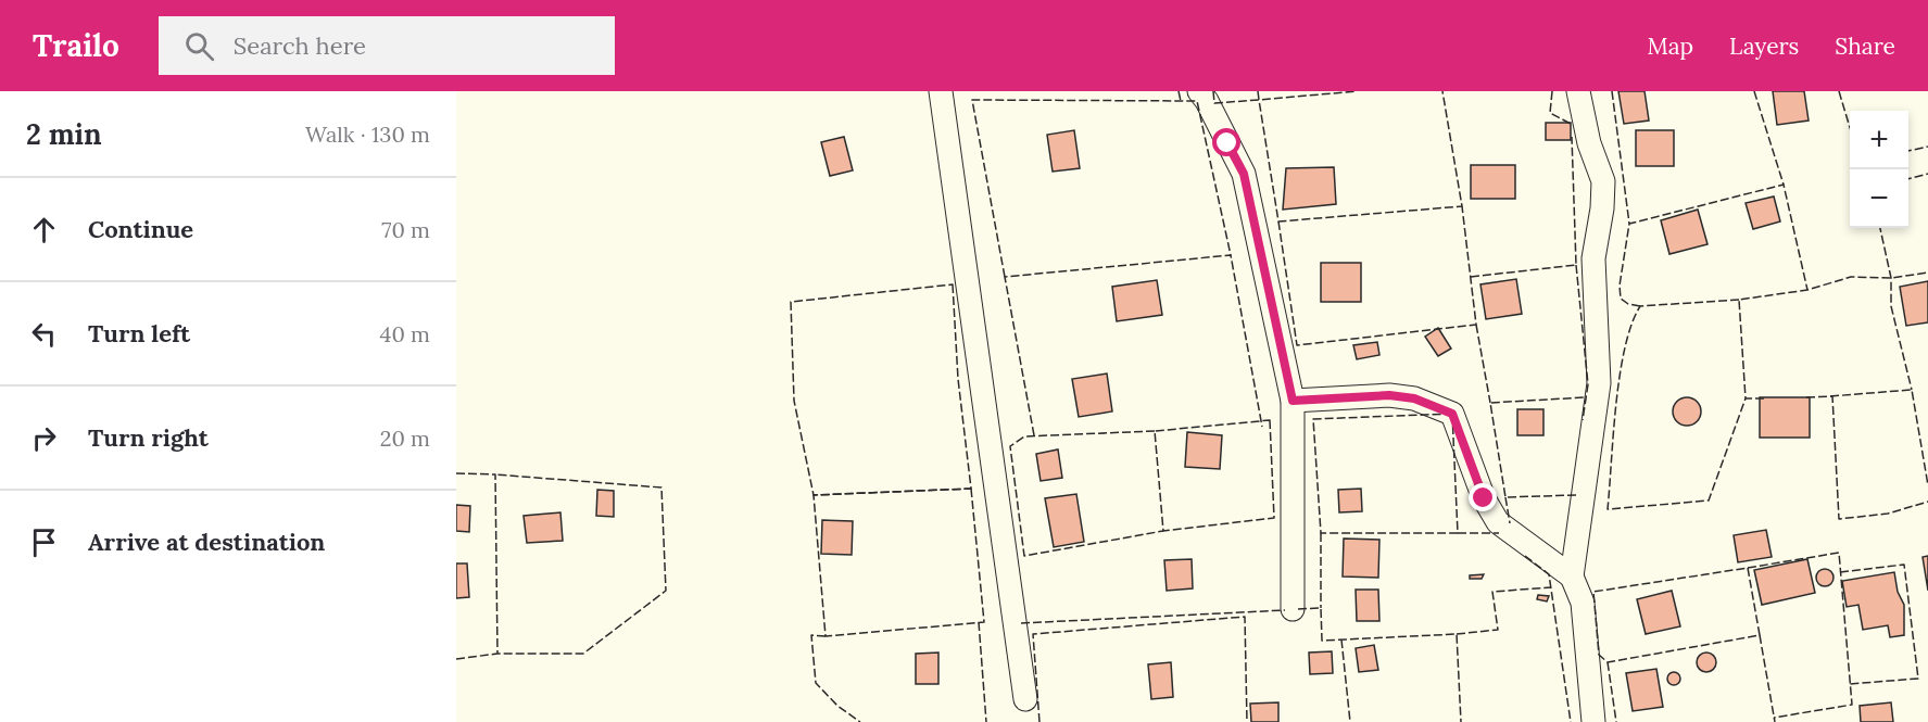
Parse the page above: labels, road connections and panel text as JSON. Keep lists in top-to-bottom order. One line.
{"page":{"header":"Trailo","search":"Search here","nav":["Map","Layers","Share"],"heading":["2 min","Walk · 130 m"],"map_buttons":["+","−"],"list":[["Continue","70 m"],["Turn left","40 m"],["Turn right","20 m"],"Arrive at destination"]}}
